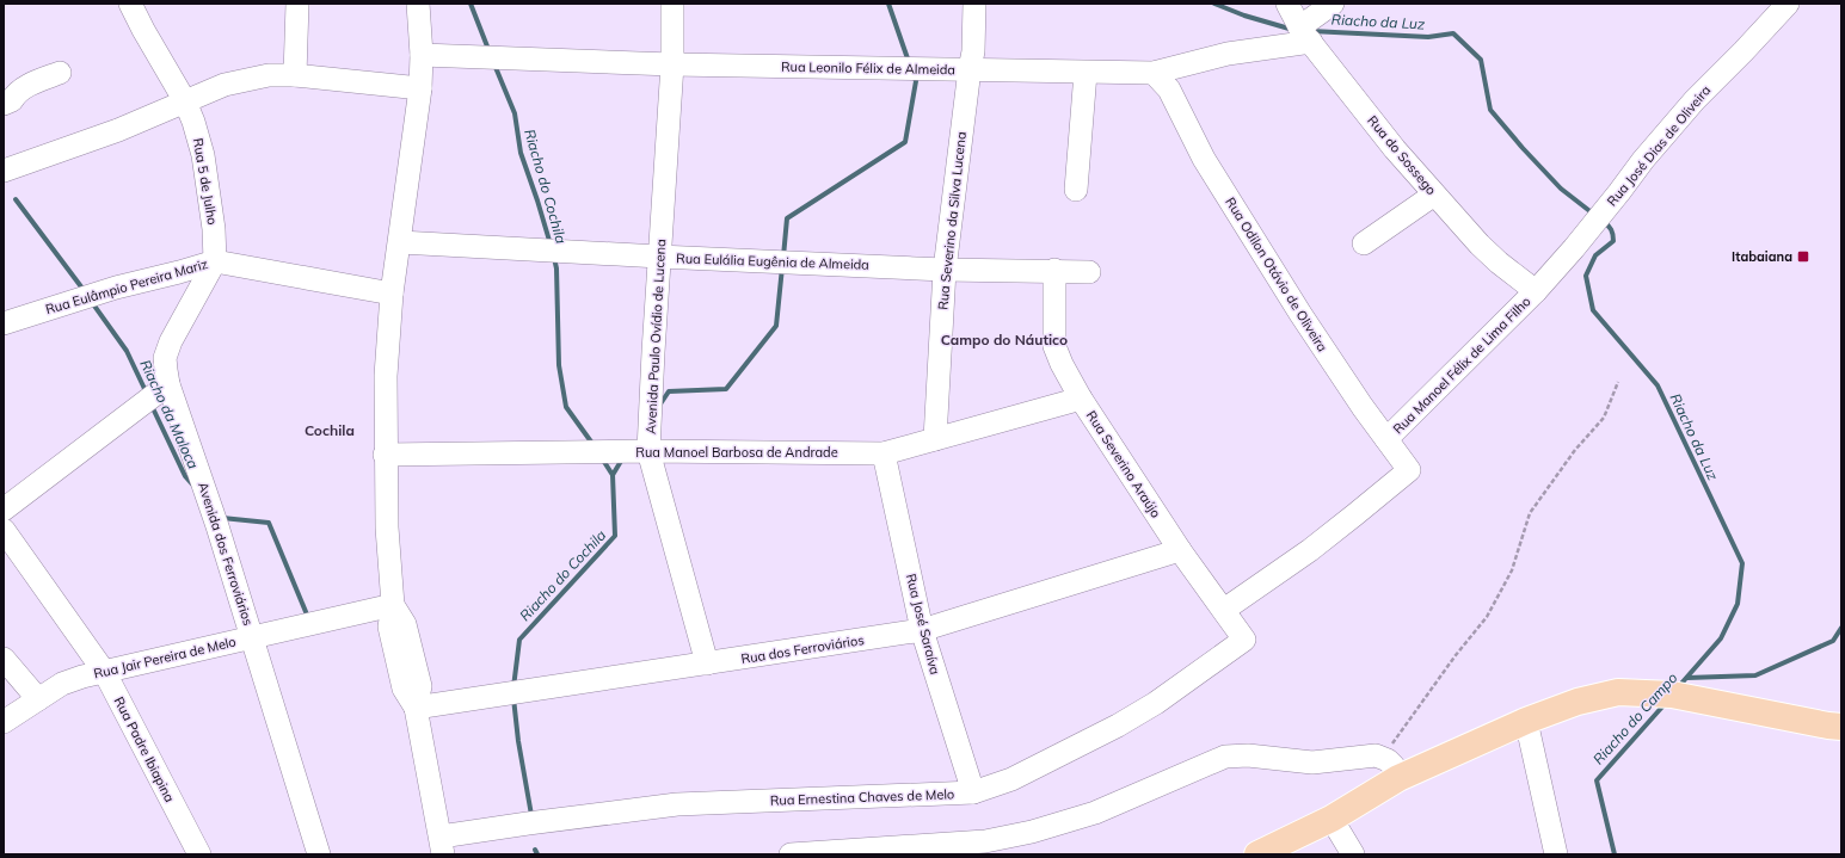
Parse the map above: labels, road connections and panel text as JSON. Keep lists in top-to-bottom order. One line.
{"streets":{"street":["Rua Leonilo Félix de Almeida","Rua José Dias de Oliveira","Rua do Sossego","Rua 5 de Julho","Rua Severino da Silva Lucena","Rua Eulália Eugênia de Almeida","Rua Odilon Otávio de Oliveira","Rua Eulâmpio Pereira Mariz","Avenida Paulo Ovídio de Lucena","Rua Manoel Félix de Lima Filho","Rua Manoel Barbosa de Andrade","Rua Severino Araújo","Avenida dos Ferroviários","Rua José Saraíva","Rua dos Ferroviários","Rua Jair Pereira de Melo","Rua Padre Ibiapina","Rua Ernestina Chaves de Melo"]},"crossings":[["Rua Leonilo Félix de Almeida","Rua do Sossego"],["Rua Leonilo Félix de Almeida","Rua Severino da Silva Lucena"],["Rua Leonilo Félix de Almeida","Rua Odilon Otávio de Oliveira"],["Rua Leonilo Félix de Almeida","Avenida Paulo Ovídio de Lucena"],["Rua José Dias de Oliveira","Rua do Sossego"],["Rua José Dias de Oliveira","Rua Manoel Félix de Lima Filho"],["Rua do Sossego","Rua Manoel Félix de Lima Filho"],["Rua 5 de Julho","Rua Eulâmpio Pereira Mariz"],["Rua 5 de Julho","Avenida dos Ferroviários"],["Rua Severino da Silva Lucena","Rua Eulália Eugênia de Almeida"],["Rua Severino da Silva Lucena","Rua Manoel Barbosa de Andrade"],["Rua Eulália Eugênia de Almeida","Avenida Paulo Ovídio de Lucena"],["Rua Eulália Eugênia de Almeida","Rua Severino Araújo"],["Rua Odilon Otávio de Oliveira","Rua Manoel Félix de Lima Filho"],["Rua Odilon Otávio de Oliveira","Rua Severino Araújo"],["Rua Eulâmpio Pereira Mariz","Avenida dos Ferroviários"],["Avenida Paulo Ovídio de Lucena","Rua Manoel Barbosa de Andrade"],["Avenida Paulo Ovídio de Lucena","Rua dos Ferroviários"],["Rua Manoel Barbosa de Andrade","Rua Severino Araújo"],["Rua Manoel Barbosa de Andrade","Rua José Saraíva"],["Rua Severino Araújo","Rua dos Ferroviários"],["Rua Severino Araújo","Rua Ernestina Chaves de Melo"],["Avenida dos Ferroviários","Rua Jair Pereira de Melo"],["Rua José Saraíva","Rua dos Ferroviários"],["Rua José Saraíva","Rua Ernestina Chaves de Melo"],["Rua Jair Pereira de Melo","Rua Padre Ibiapina"]],"districts":["Campo do Náutico","Cochila"],"water":["Riacho da Luz","Riacho do Cochila","Riacho da Maloca","Riacho do Campo"],"places":{"transit":["Itabaiana"]}}
